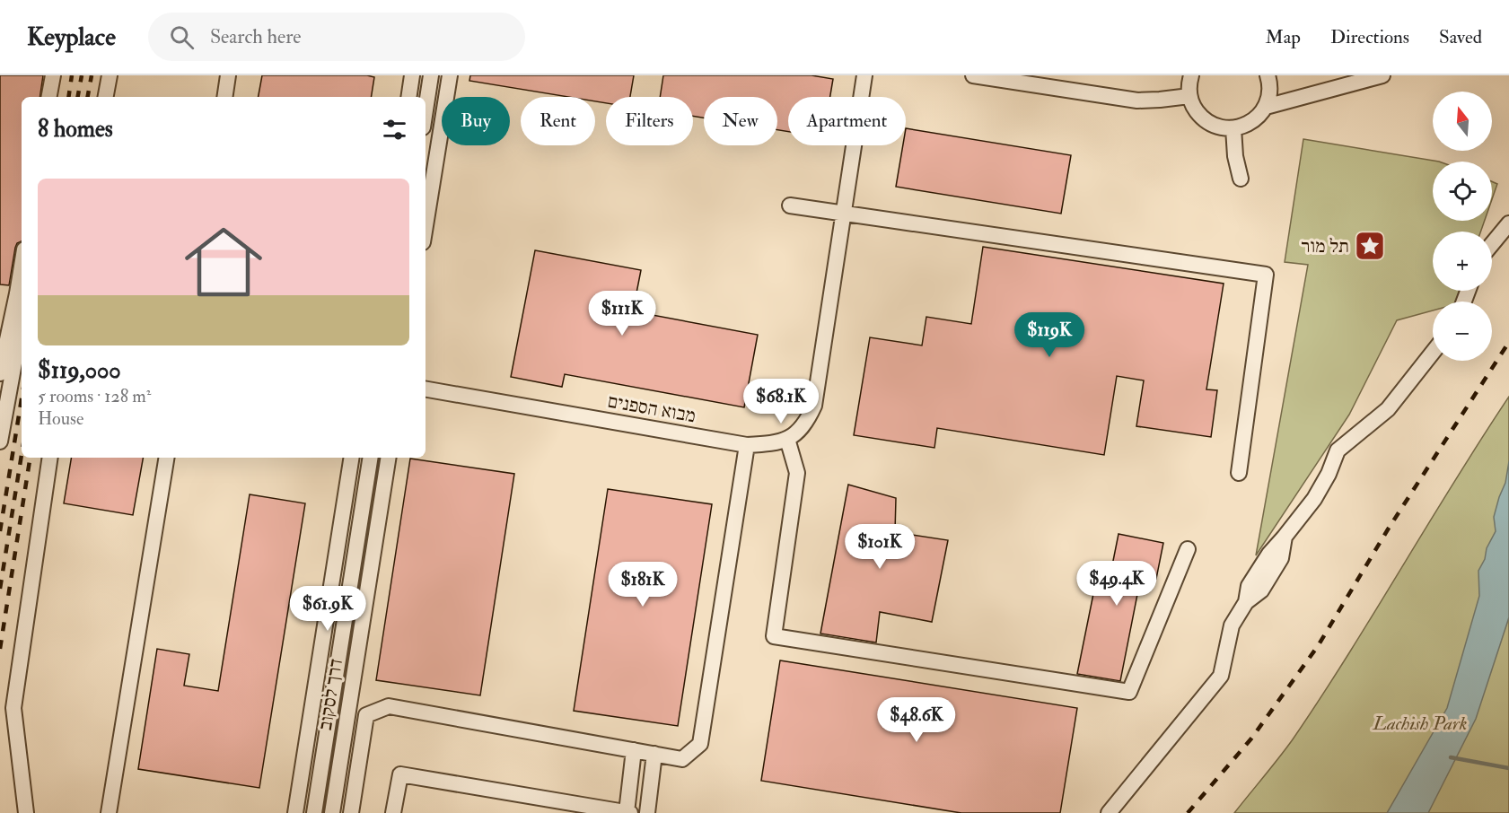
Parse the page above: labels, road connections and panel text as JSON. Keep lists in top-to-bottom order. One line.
{"streets":{"street":["מבוא הספנים","דרך לסקוב"]},"parks":["Lachish Park"],"places":{"place":["תל מור"]},"north":"top","page":{"header":"Keyplace","search":"Search here","nav":["Map","Directions","Saved"],"map_buttons":["+","−"],"chip":["Buy","Rent","Filters","New","Apartment"],"heading":"8 homes","list":[{"name":"$119,000","note":"5 rooms · 128 m² · House"}],"price":["$111K","$119K","$68.1K","$101K","$49.4K","$181K","$61.9K","$48.6K"]}}
